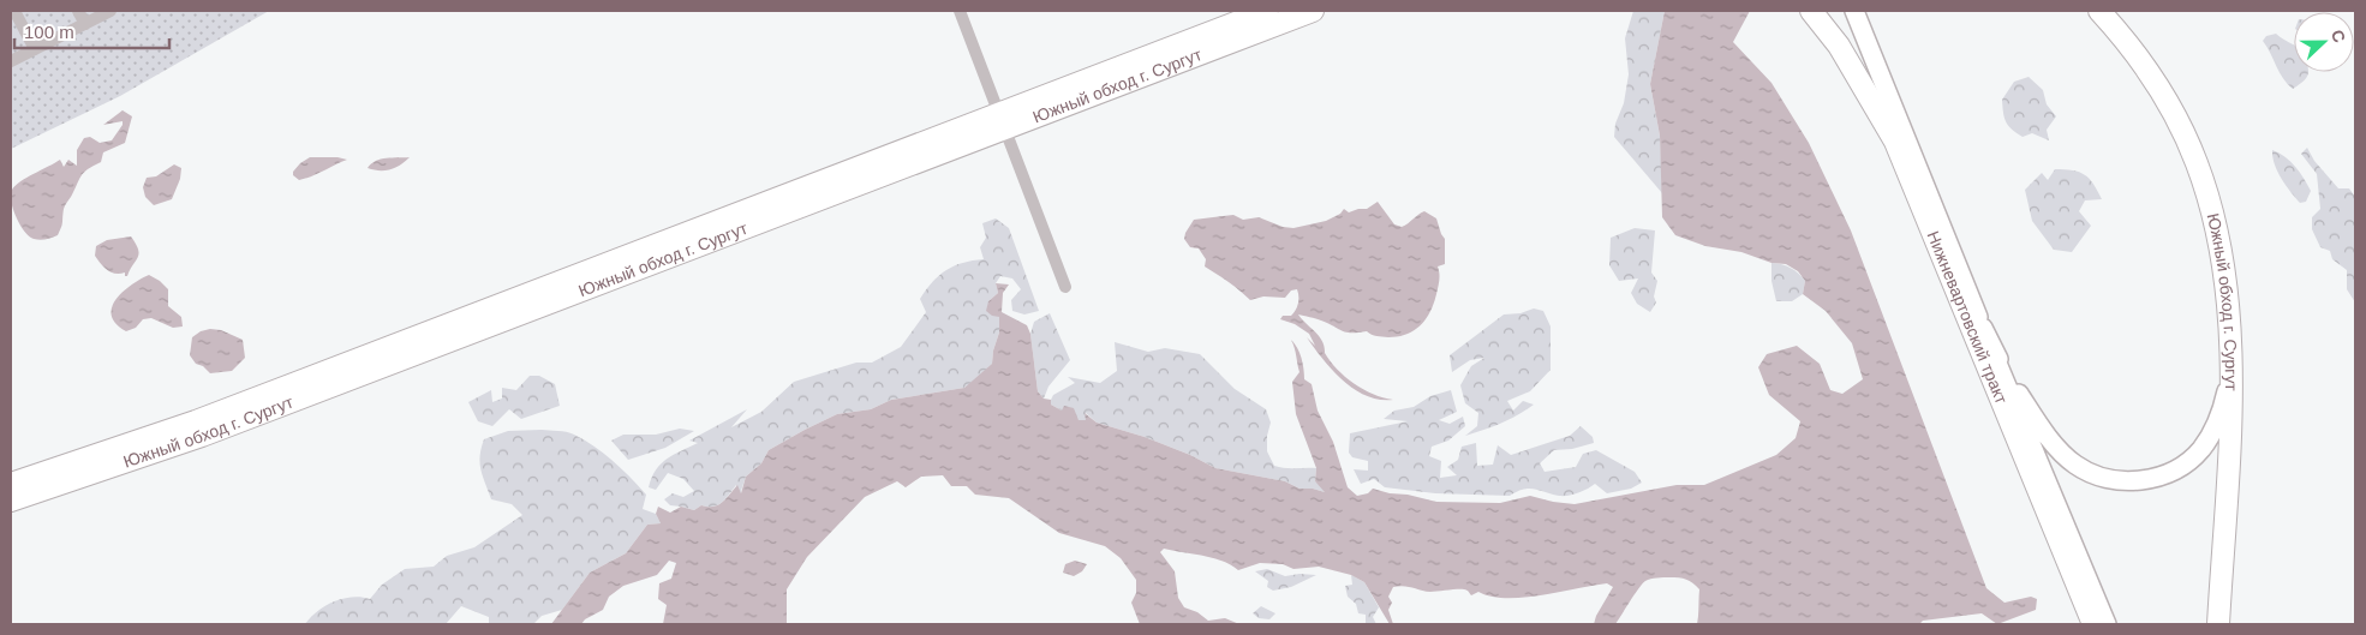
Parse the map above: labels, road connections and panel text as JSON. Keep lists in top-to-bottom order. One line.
{"streets":{"highway":["Южный обход г. Сургут","Нижневартовский тракт"]},"scale_bar":"100 m","north":"right"}
